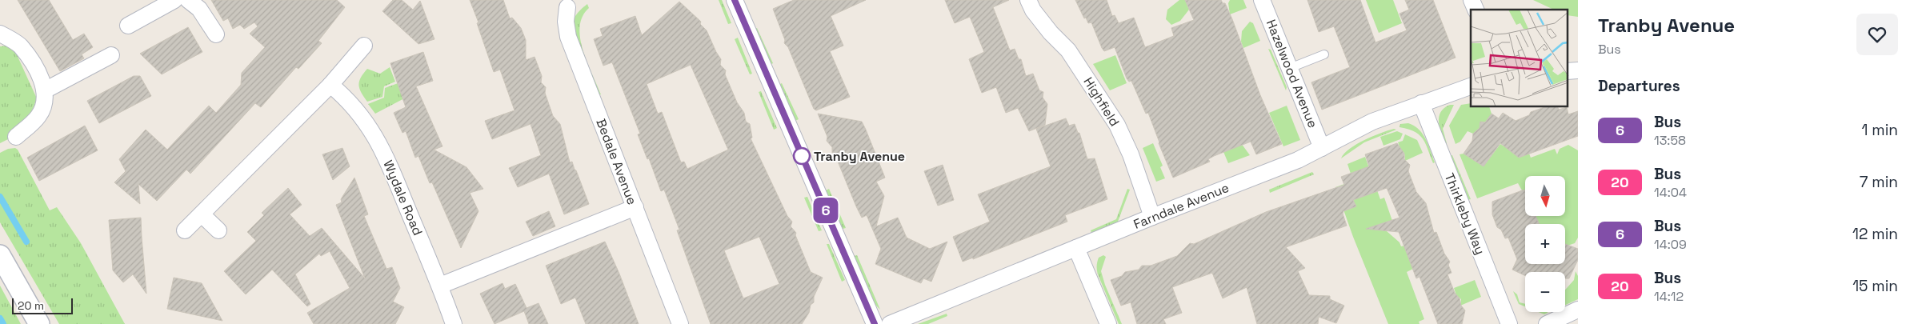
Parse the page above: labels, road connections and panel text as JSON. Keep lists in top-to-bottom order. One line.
{"streets":{"street":["Hazelwood Avenue","Highfield","Bedale Avenue","Wydale Road","Farndale Avenue","Thirkleby Way"]},"crossings":[["Hazelwood Avenue","Farndale Avenue"],["Highfield","Farndale Avenue"],["Farndale Avenue","Thirkleby Way"]],"places":["Tranby Avenue"],"lines":["bus line 6"],"scale_bar":"20 m","north":"bottom","page":{"on_map":"6","heading":[["Tranby Avenue","Bus"],"Departures"],"list":[{"mark":"6","name":"Bus","note":"13:58","value":"1 min"},{"mark":"20","name":"Bus","note":"14:04","value":"7 min"},{"mark":"6","name":"Bus","note":"14:09","value":"12 min"},{"mark":"20","name":"Bus","note":"14:12","value":"15 min"}],"map_buttons":["+","−"],"scale":"20 m"}}
